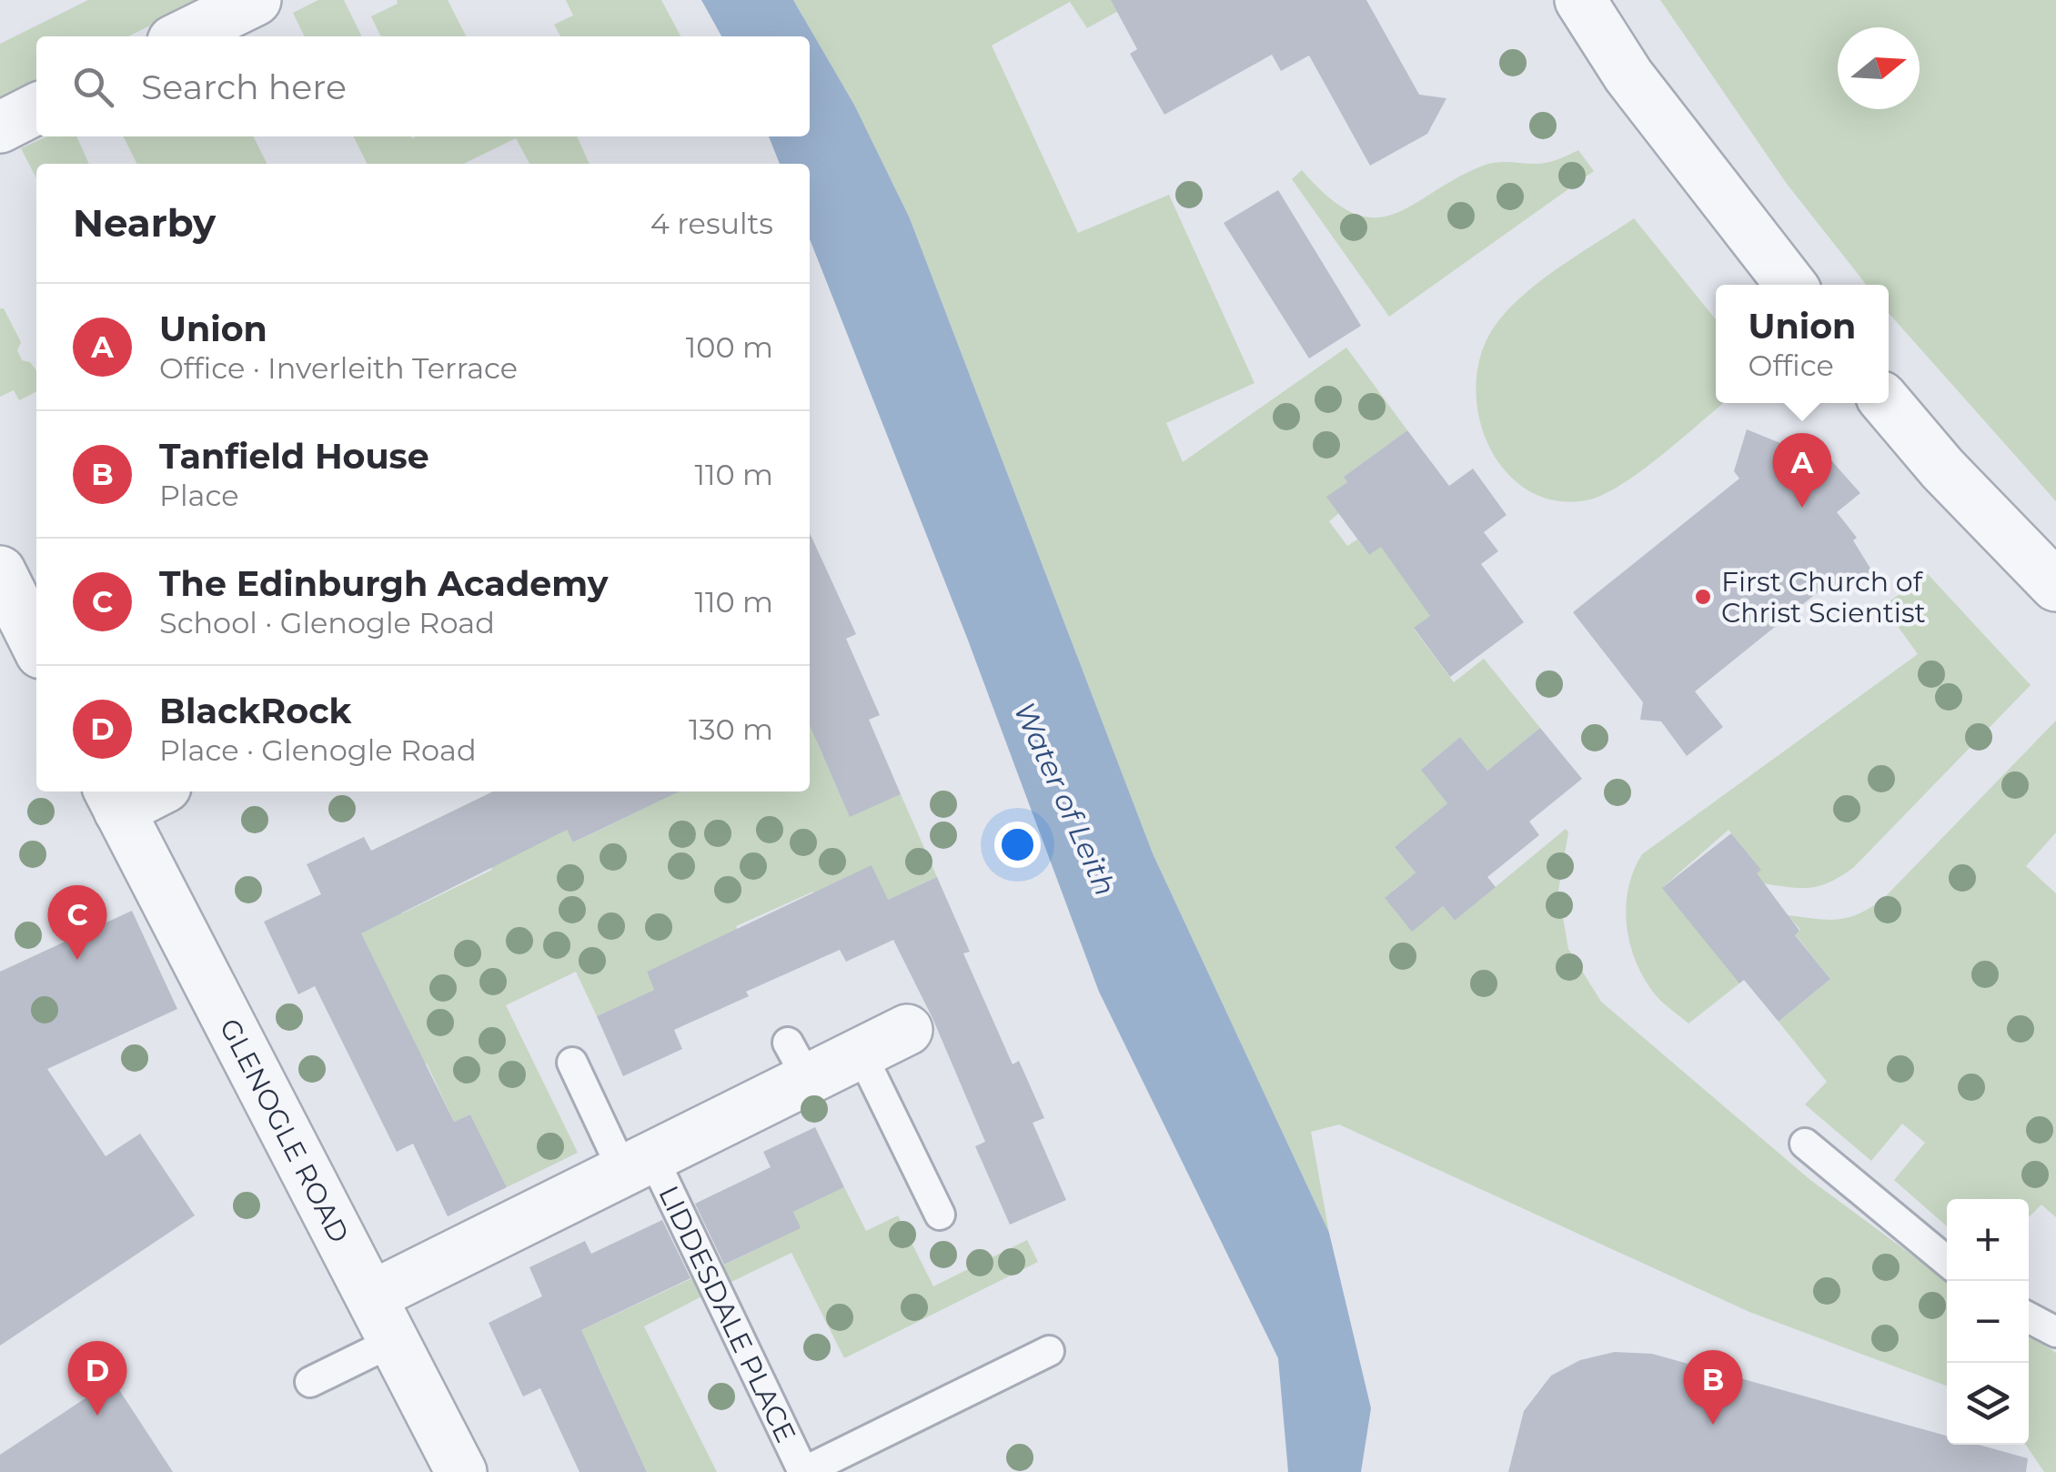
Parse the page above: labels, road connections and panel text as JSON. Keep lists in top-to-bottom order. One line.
{"streets":{"street":["GLENOGLE ROAD","LIDDESDALE PLACE"]},"crossings":[["GLENOGLE ROAD","LIDDESDALE PLACE"]],"water":["Water of Leith"],"places":["First Church of Christ Scientist"],"north":"right","page":{"search":"Search here","heading":["Nearby","4 results"],"list":[{"mark":"A","name":"Union","note":"Office · Inverleith Terrace","value":"100 m"},{"mark":"B","name":"Tanfield House","note":"Place","value":"110 m"},{"mark":"C","name":"The Edinburgh Academy","note":"School · Glenogle Road","value":"110 m"},{"mark":"D","name":"BlackRock","note":"Place · Glenogle Road","value":"130 m"}],"popup":["Union","Office"],"pins":["A","C","D","B"],"map_buttons":["+","−"]}}
